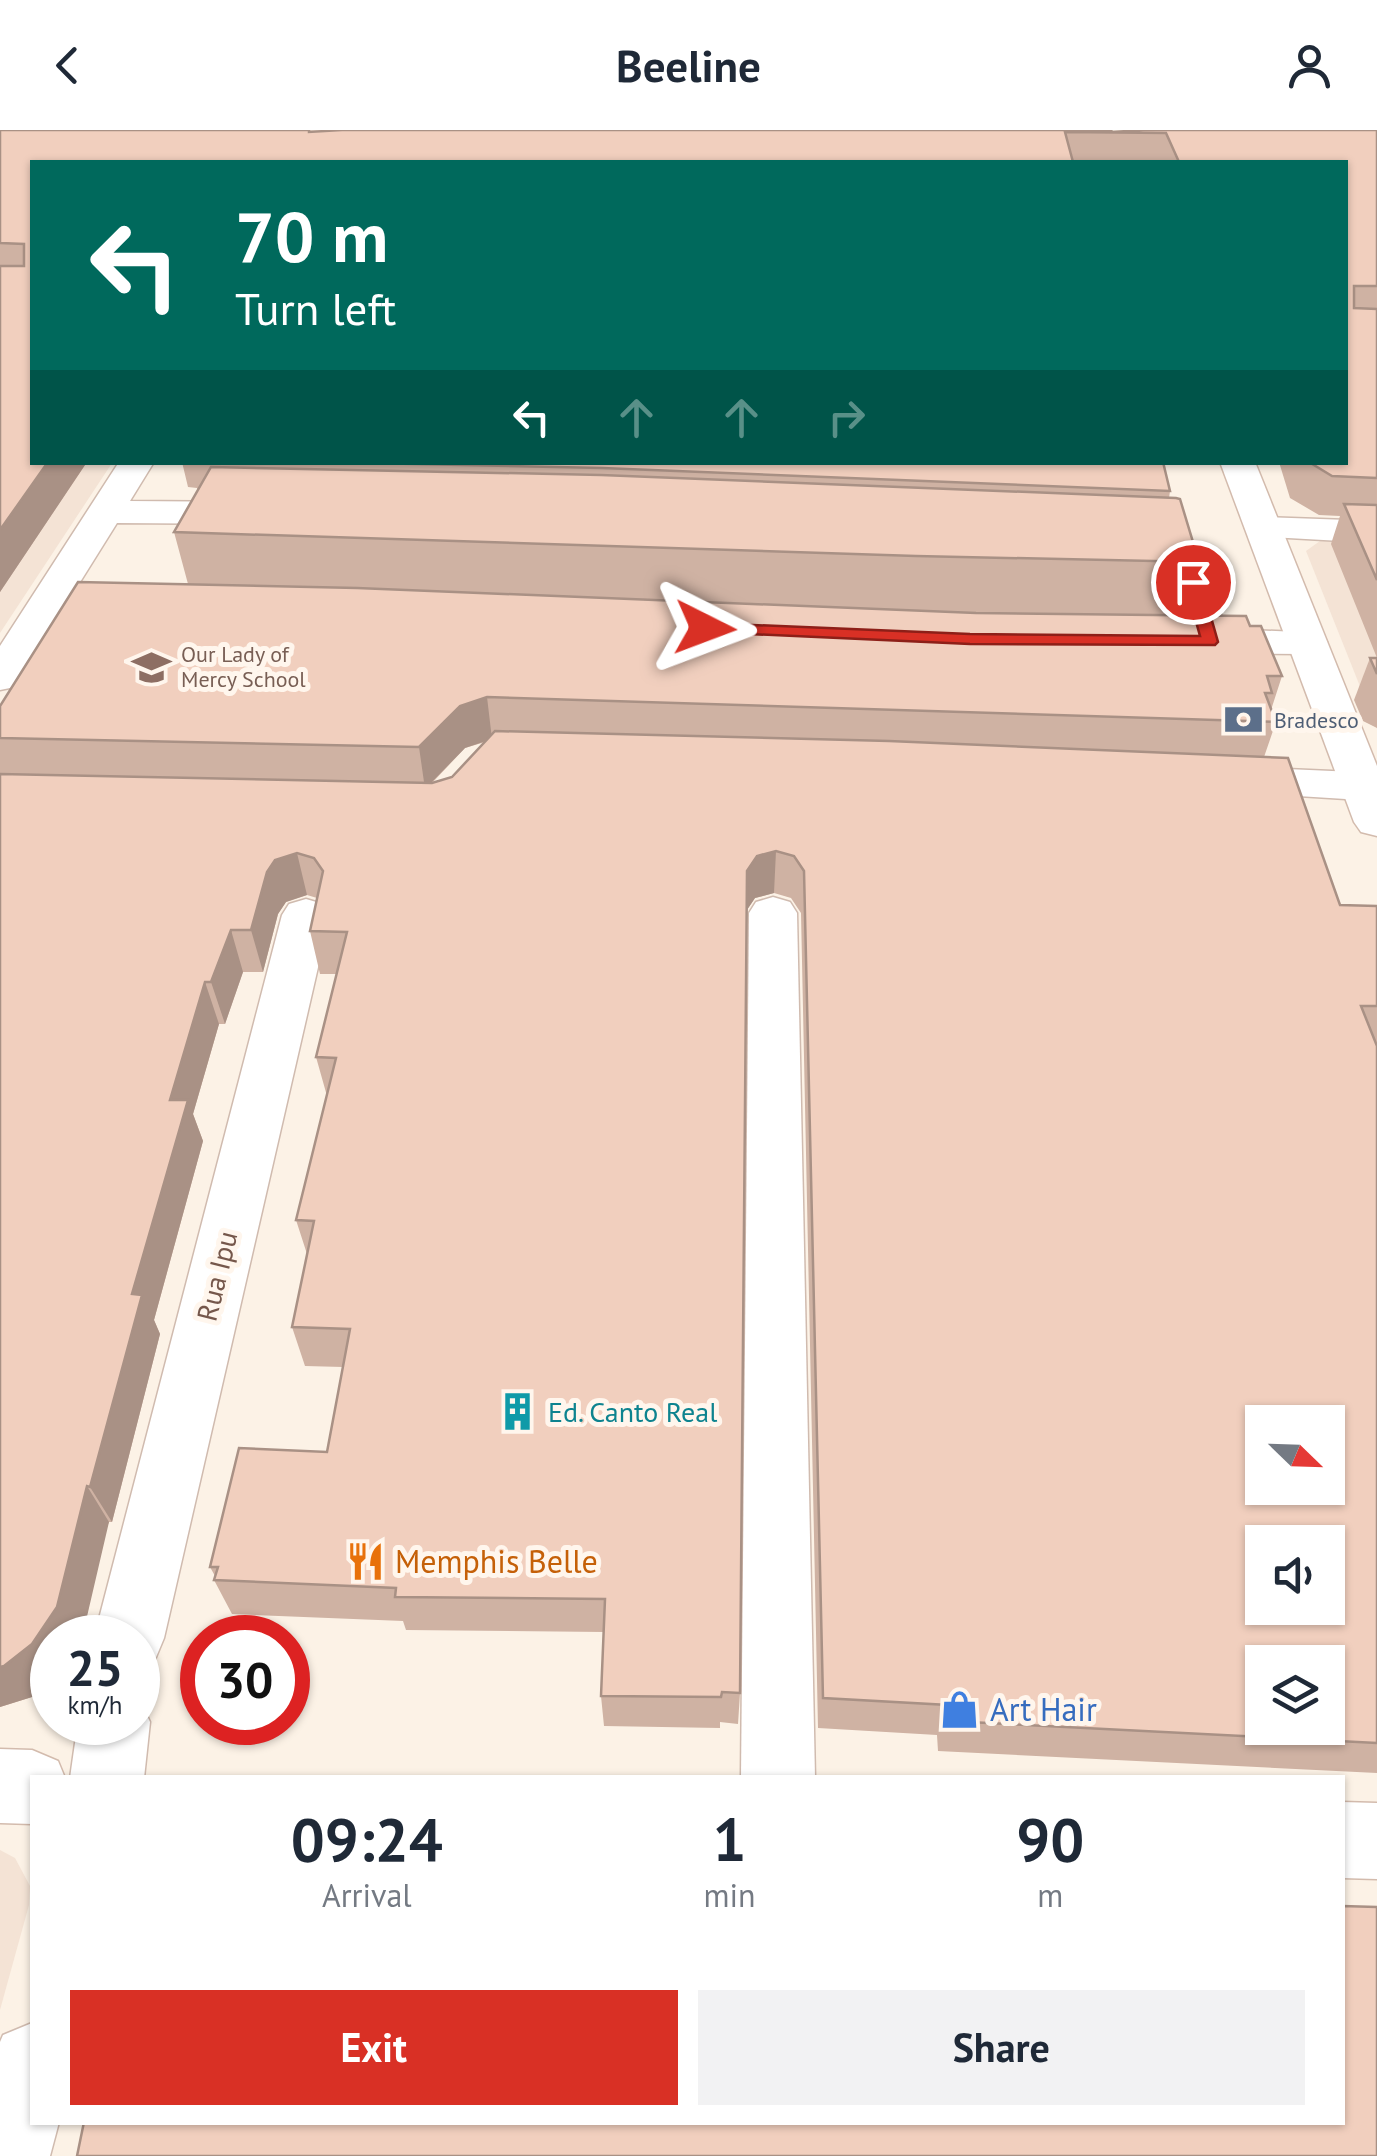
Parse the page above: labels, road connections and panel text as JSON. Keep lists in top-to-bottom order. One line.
{"streets":{"street":["Rua Ipu"]},"places":{"school or university":["Our Lady of Mercy School"],"bank":["Bradesco"],"building":["Ed. Canto Real"],"restaurant":["Memphis Belle"],"shop":["Art Hair"]},"north":"bottom right","page":{"header":"Beeline","turn":["70 m","Turn left"],"speed":"25 km/h","limit":"30","eta":["09:24","Arrival","1","min","90","m"],"buttons":["Exit","Share"]}}
